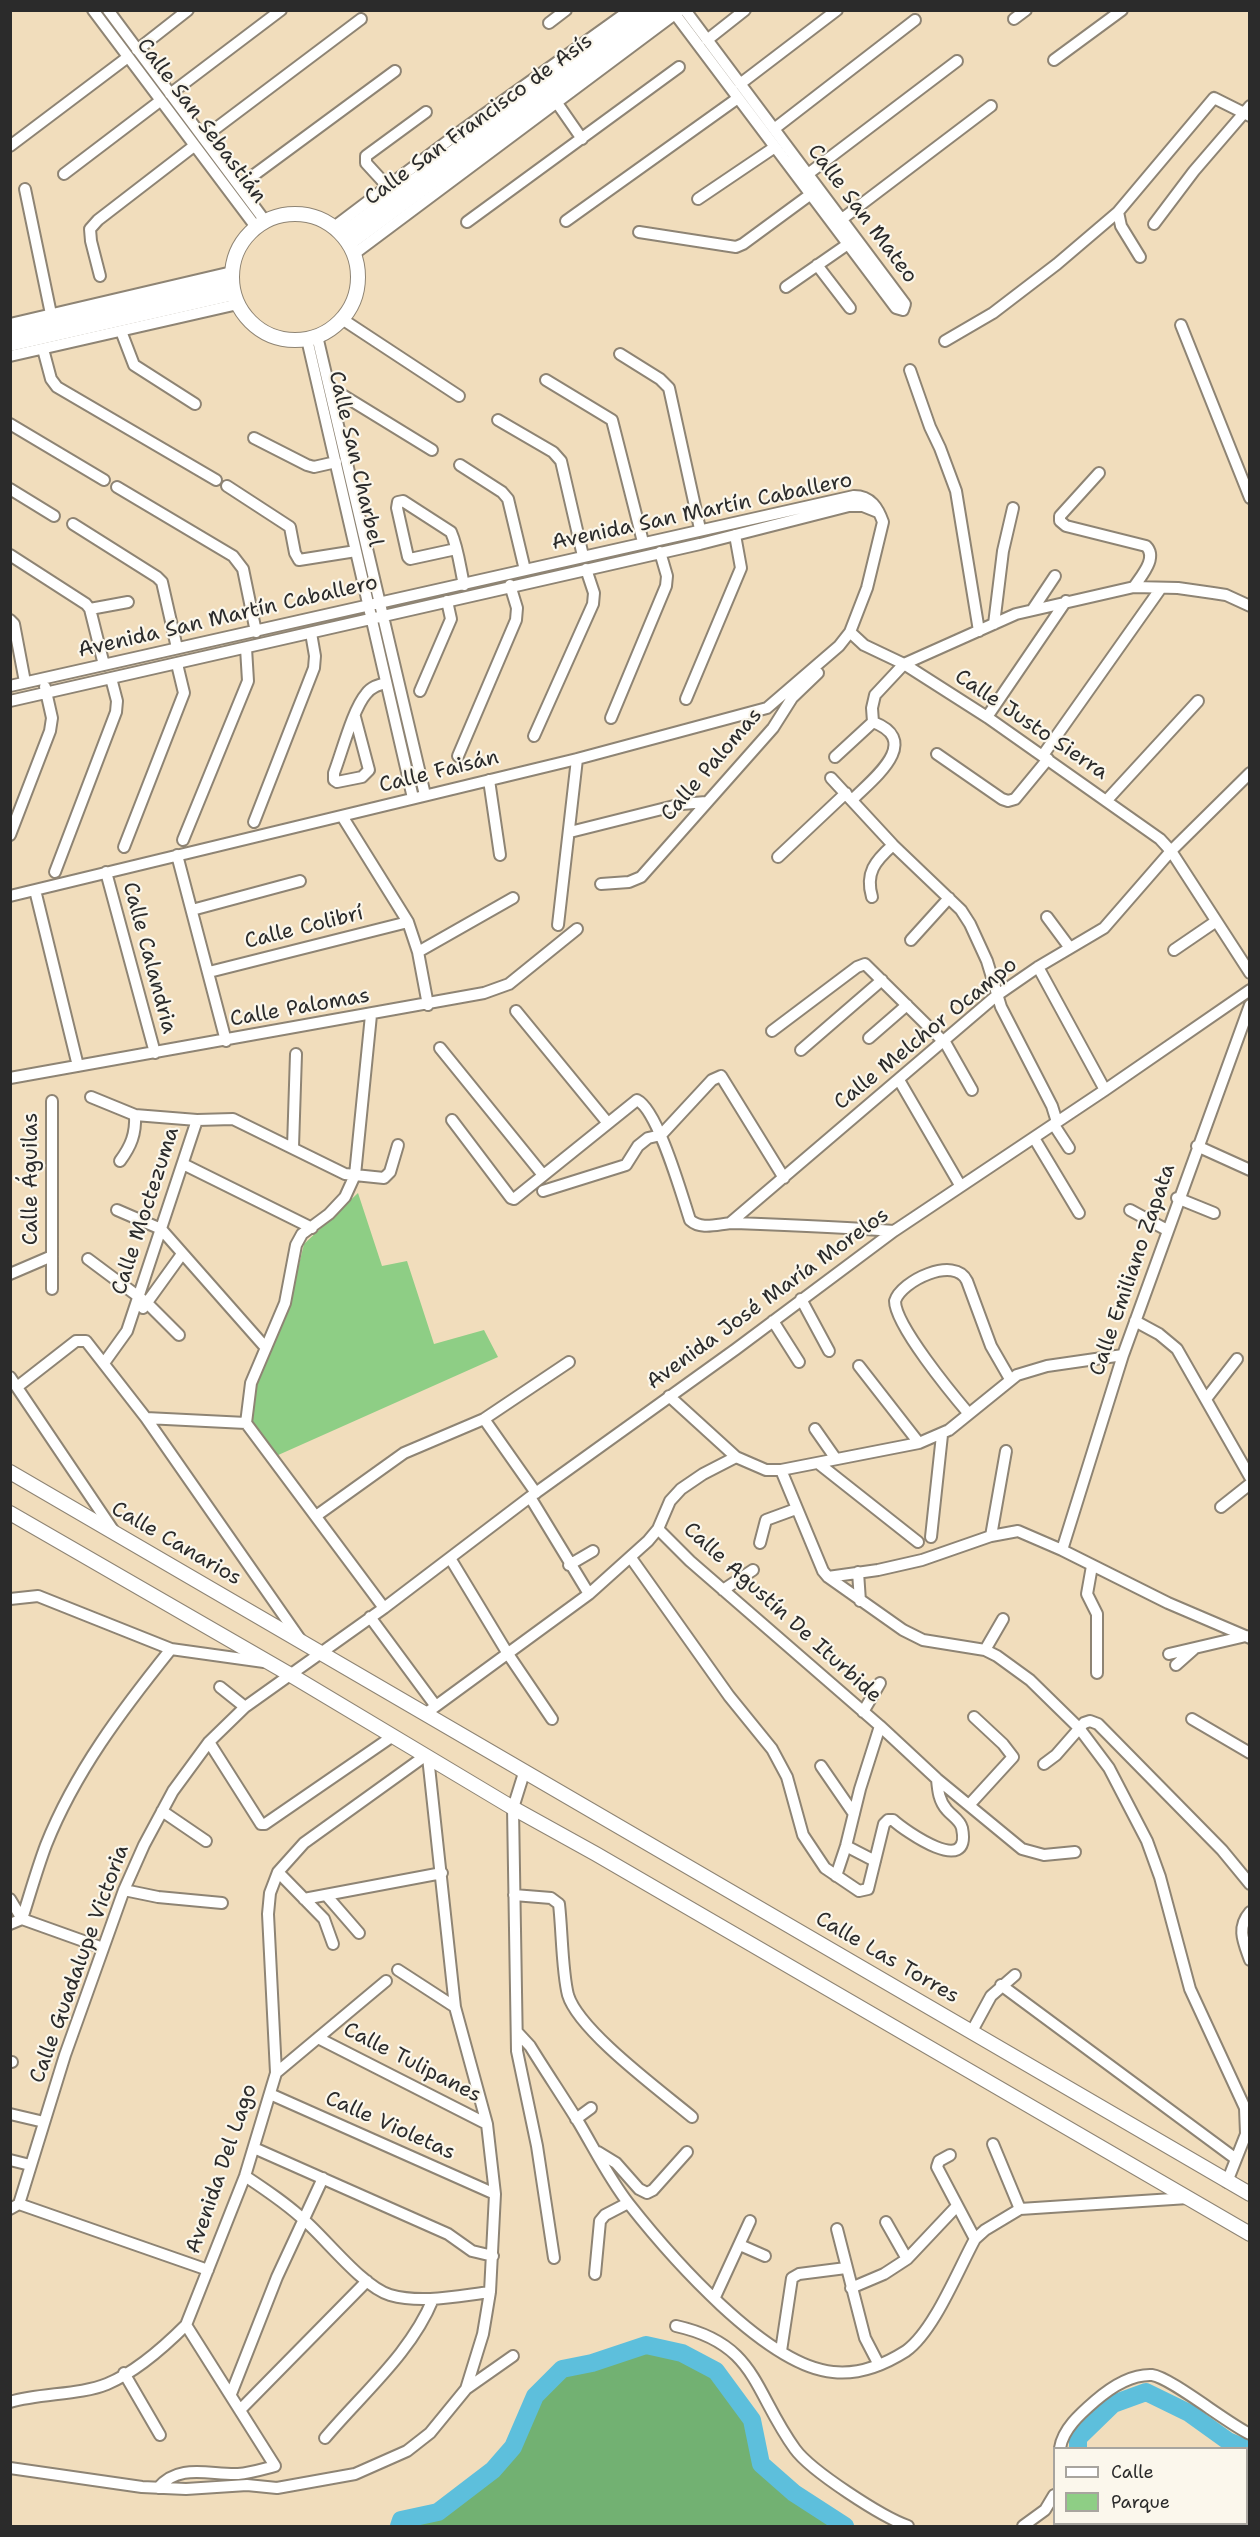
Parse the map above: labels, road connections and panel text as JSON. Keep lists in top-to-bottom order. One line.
{"streets":{"main road":["Calle San Francisco de Asís","Calle Canarios","Calle Las Torres"],"street":["Calle San Sebastián","Calle San Mateo","Calle San Charbel","Avenida San Martín Caballero","Calle Justo Sierra","Calle Palomas","Calle Faisán","Calle Colibrí","Calle Calandria","Calle Melchor Ocampo","Calle Águilas","Calle Moctezuma","Calle Emiliano Zapata","Avenida José María Morelos","Calle Agustín De Iturbide","Calle Guadalupe Victoria","Calle Tulipanes","Calle Violetas","Avenida Del Lago"]},"crossings":[["Calle San Francisco de Asís","Calle San Sebastián"],["Calle San Francisco de Asís","Calle San Mateo"],["Calle San Francisco de Asís","Calle San Charbel"],["Calle San Sebastián","Calle San Charbel"],["Calle San Charbel","Avenida San Martín Caballero"],["Calle San Charbel","Calle Faisán"],["Calle Justo Sierra","Calle Faisán"],["Calle Justo Sierra","Calle Melchor Ocampo"],["Calle Palomas","Calle Faisán"],["Calle Palomas","Calle Calandria"],["Calle Faisán","Calle Calandria"],["Avenida José María Morelos","Calle Canarios"],["Avenida José María Morelos","Calle Guadalupe Victoria"],["Calle Canarios","Calle Agustín De Iturbide"],["Calle Canarios","Calle Las Torres"],["Calle Canarios","Calle Guadalupe Victoria"],["Calle Agustín De Iturbide","Calle Las Torres"],["Calle Violetas","Avenida Del Lago"]],"legend":["Calle","Parque"]}
